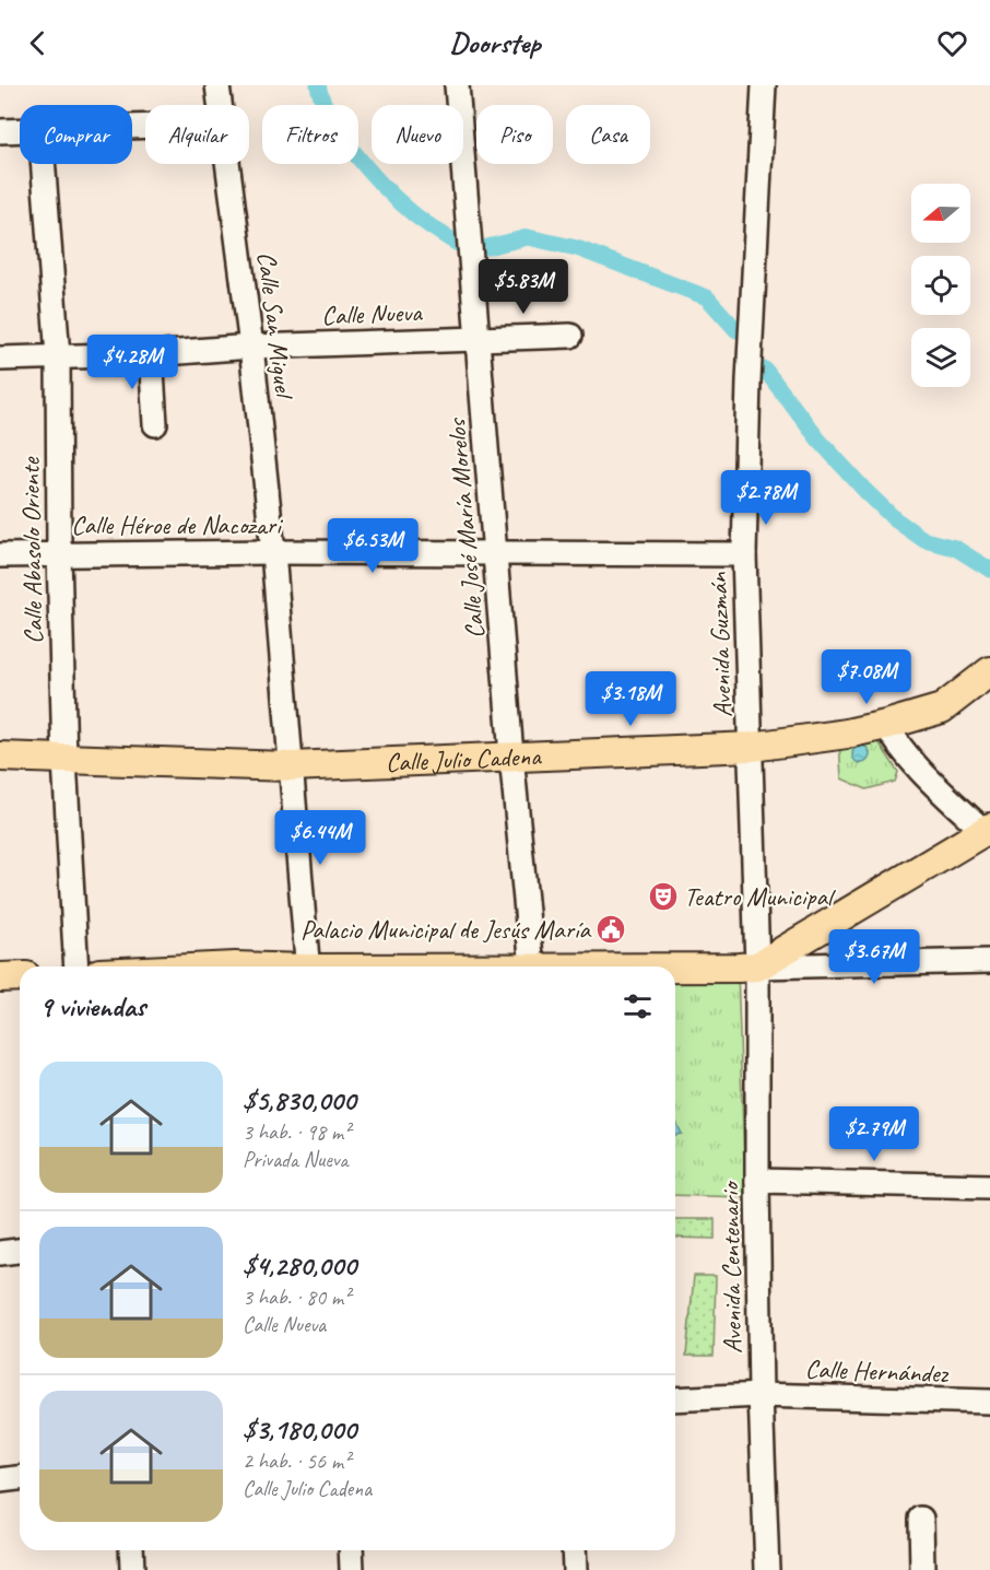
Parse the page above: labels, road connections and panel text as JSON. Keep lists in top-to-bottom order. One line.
{"streets":{"main road":["Calle Julio Cadena"],"street":["Calle Nueva","Calle San Miguel","Calle Héroe de Nacozari","Calle José María Morelos","Calle Abasolo Oriente","Avenida Guzmán","Avenida Centenario","Calle Hernández"]},"crossings":[["Calle Nueva","Calle San Miguel"],["Calle Nueva","Calle José María Morelos"],["Calle Nueva","Calle Abasolo Oriente"],["Calle San Miguel","Calle Héroe de Nacozari"],["Calle San Miguel","Calle Julio Cadena"],["Calle Héroe de Nacozari","Calle José María Morelos"],["Calle Héroe de Nacozari","Calle Abasolo Oriente"],["Calle Héroe de Nacozari","Avenida Guzmán"],["Calle José María Morelos","Calle Julio Cadena"],["Calle Abasolo Oriente","Calle Julio Cadena"],["Avenida Guzmán","Calle Julio Cadena"],["Avenida Guzmán","Avenida Centenario"],["Avenida Centenario","Calle Hernández"]],"places":{"theatre":["Teatro Municipal"],"public building":["Palacio Municipal de Jesús María"]},"north":"left","page":{"header":"Doorstep","chip":["Comprar","Alquilar","Filtros","Nuevo","Piso","Casa"],"price":["$5.83M","$4.28M","$2.78M","$6.53M","$7.08M","$3.18M","$6.44M","$3.67M","$2.79M"],"heading":"9 viviendas","list":[{"name":"$5,830,000","note":"3 hab. · 98 m² · Privada Nueva"},{"name":"$4,280,000","note":"3 hab. · 80 m² · Calle Nueva"},{"name":"$3,180,000","note":"2 hab. · 56 m² · Calle Julio Cadena"}]}}
